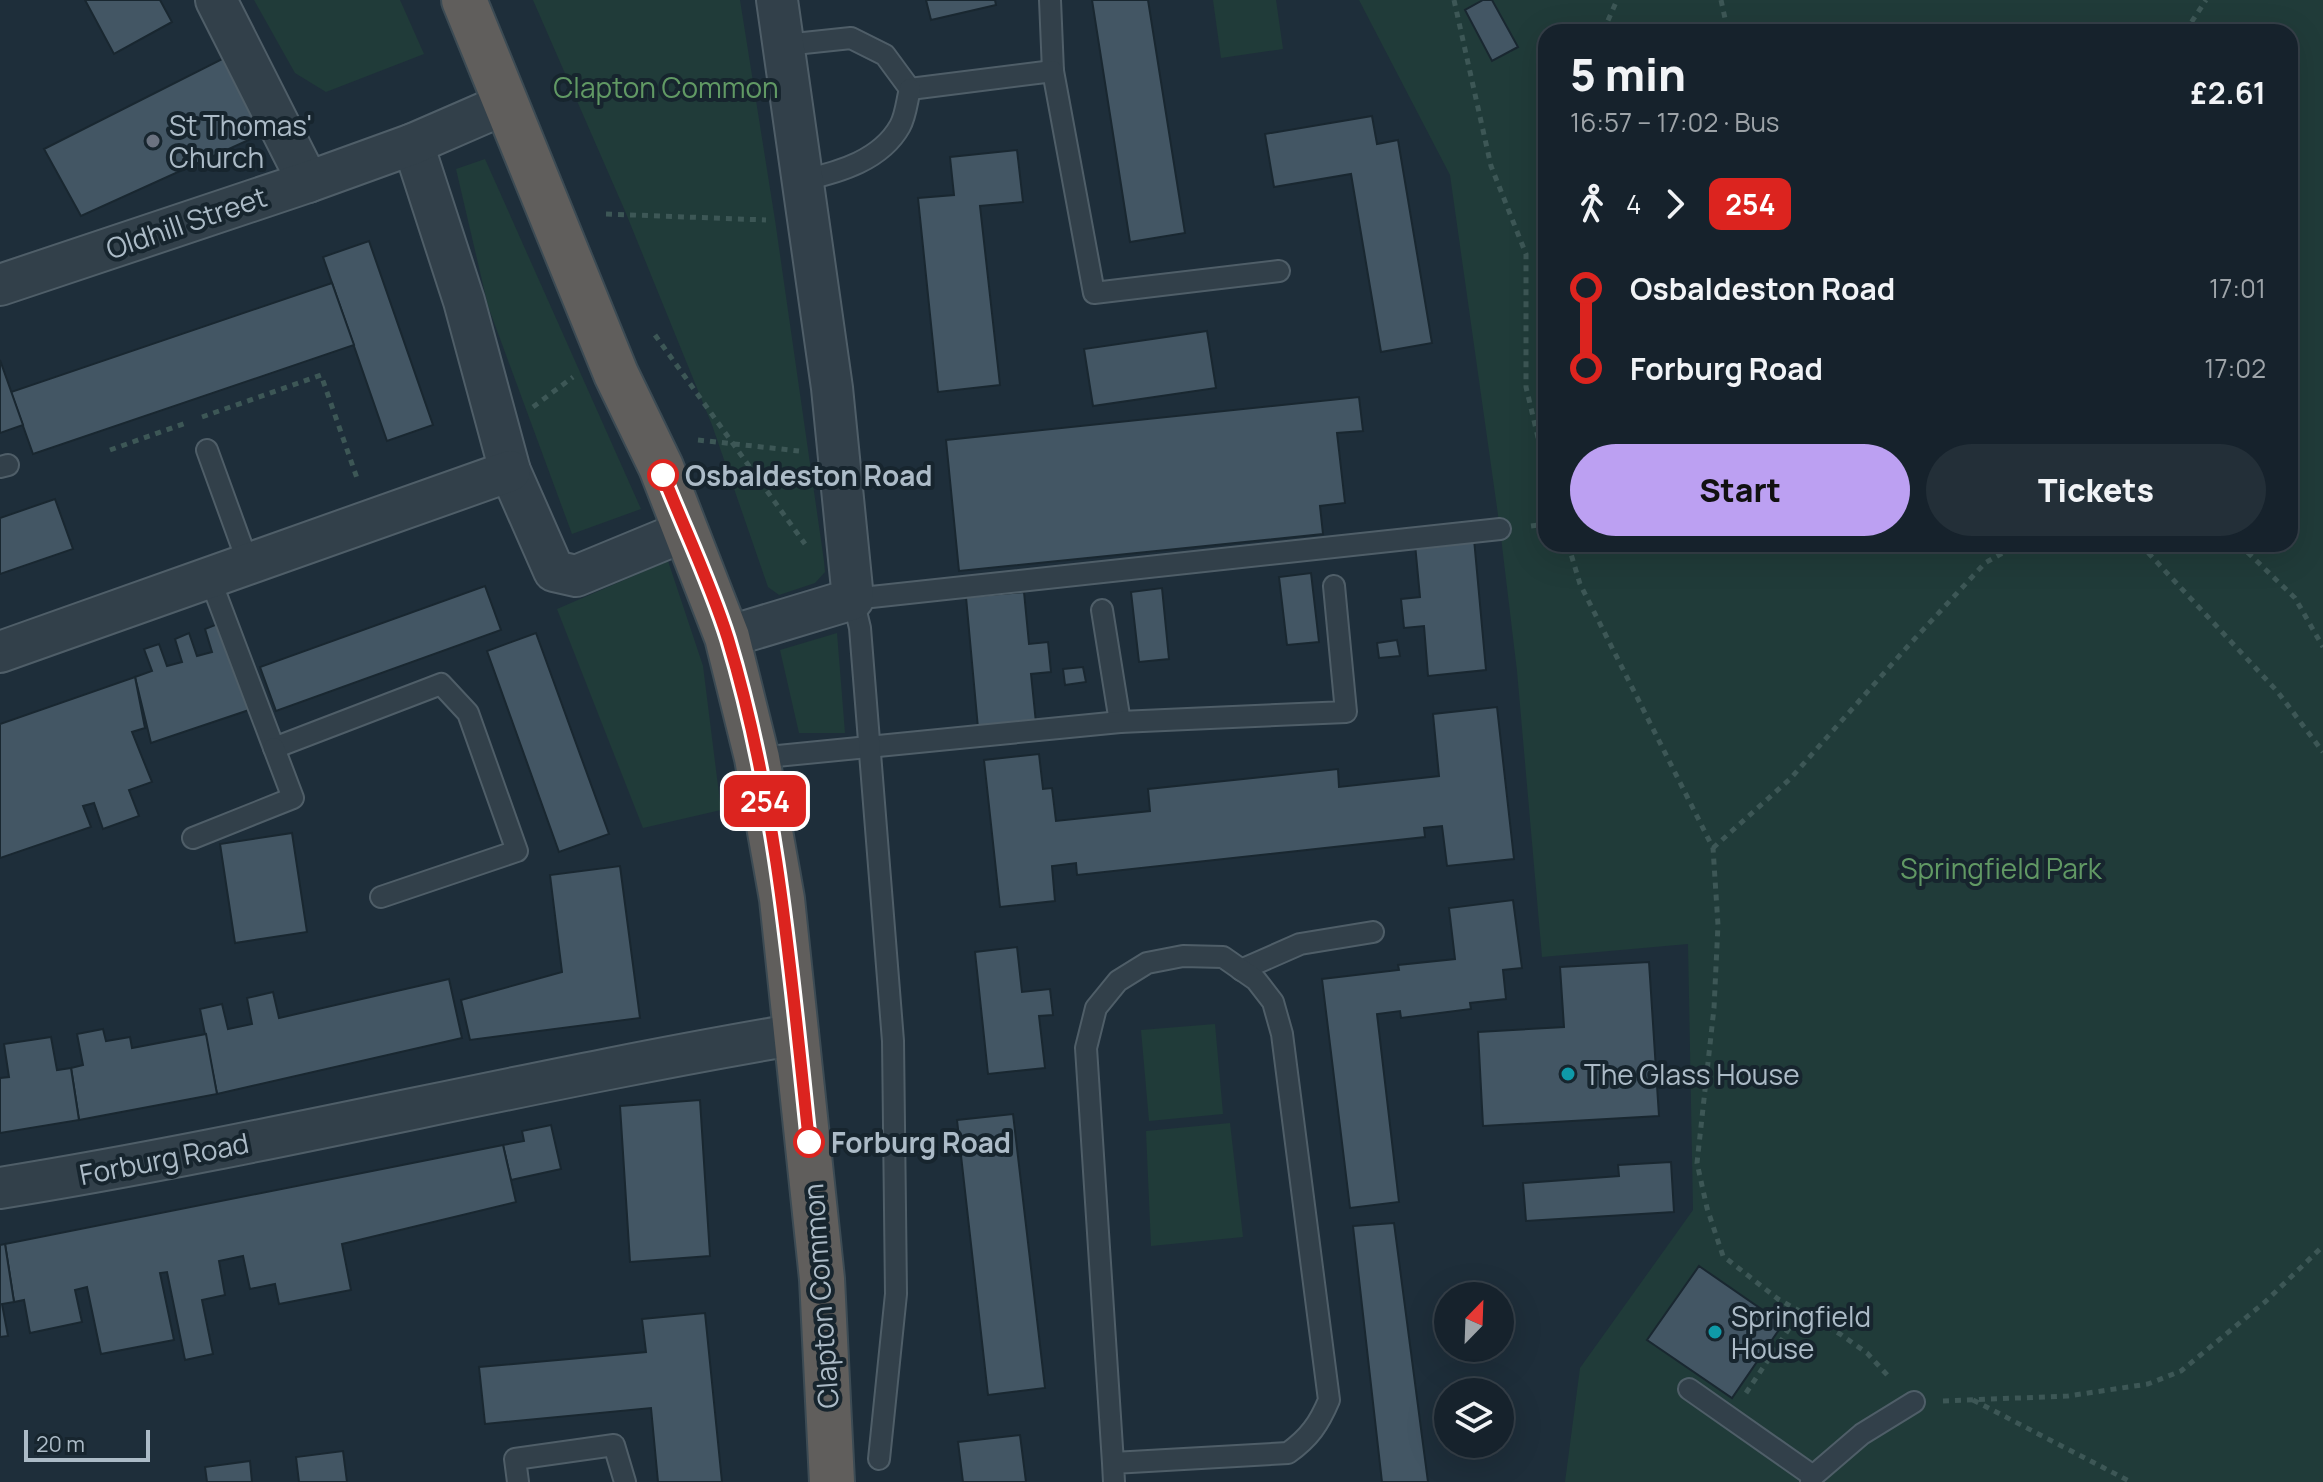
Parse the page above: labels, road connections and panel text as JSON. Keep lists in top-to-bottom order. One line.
{"streets":{"highway":["Clapton Common"],"street":["Oldhill Street","Forburg Road"]},"crossings":[["Oldhill Street","Clapton Common"],["Forburg Road","Clapton Common"]],"parks":["Clapton Common","Springfield Park"],"places":["St Thomas' Church","Osbaldeston Road","The Glass House","Forburg Road","Springfield House"],"lines":["bus line 254"],"scale_bar":"20 m","north":"top right","page":{"on_map":"254","heading":["5 min","16:57 – 17:02 · Bus","£2.61"],"legs":["4","254"],"list":[{"name":"Osbaldeston Road","value":"17:01"},{"name":"Forburg Road","value":"17:02"}],"buttons":["Start","Tickets"],"scale":"20 m"}}
